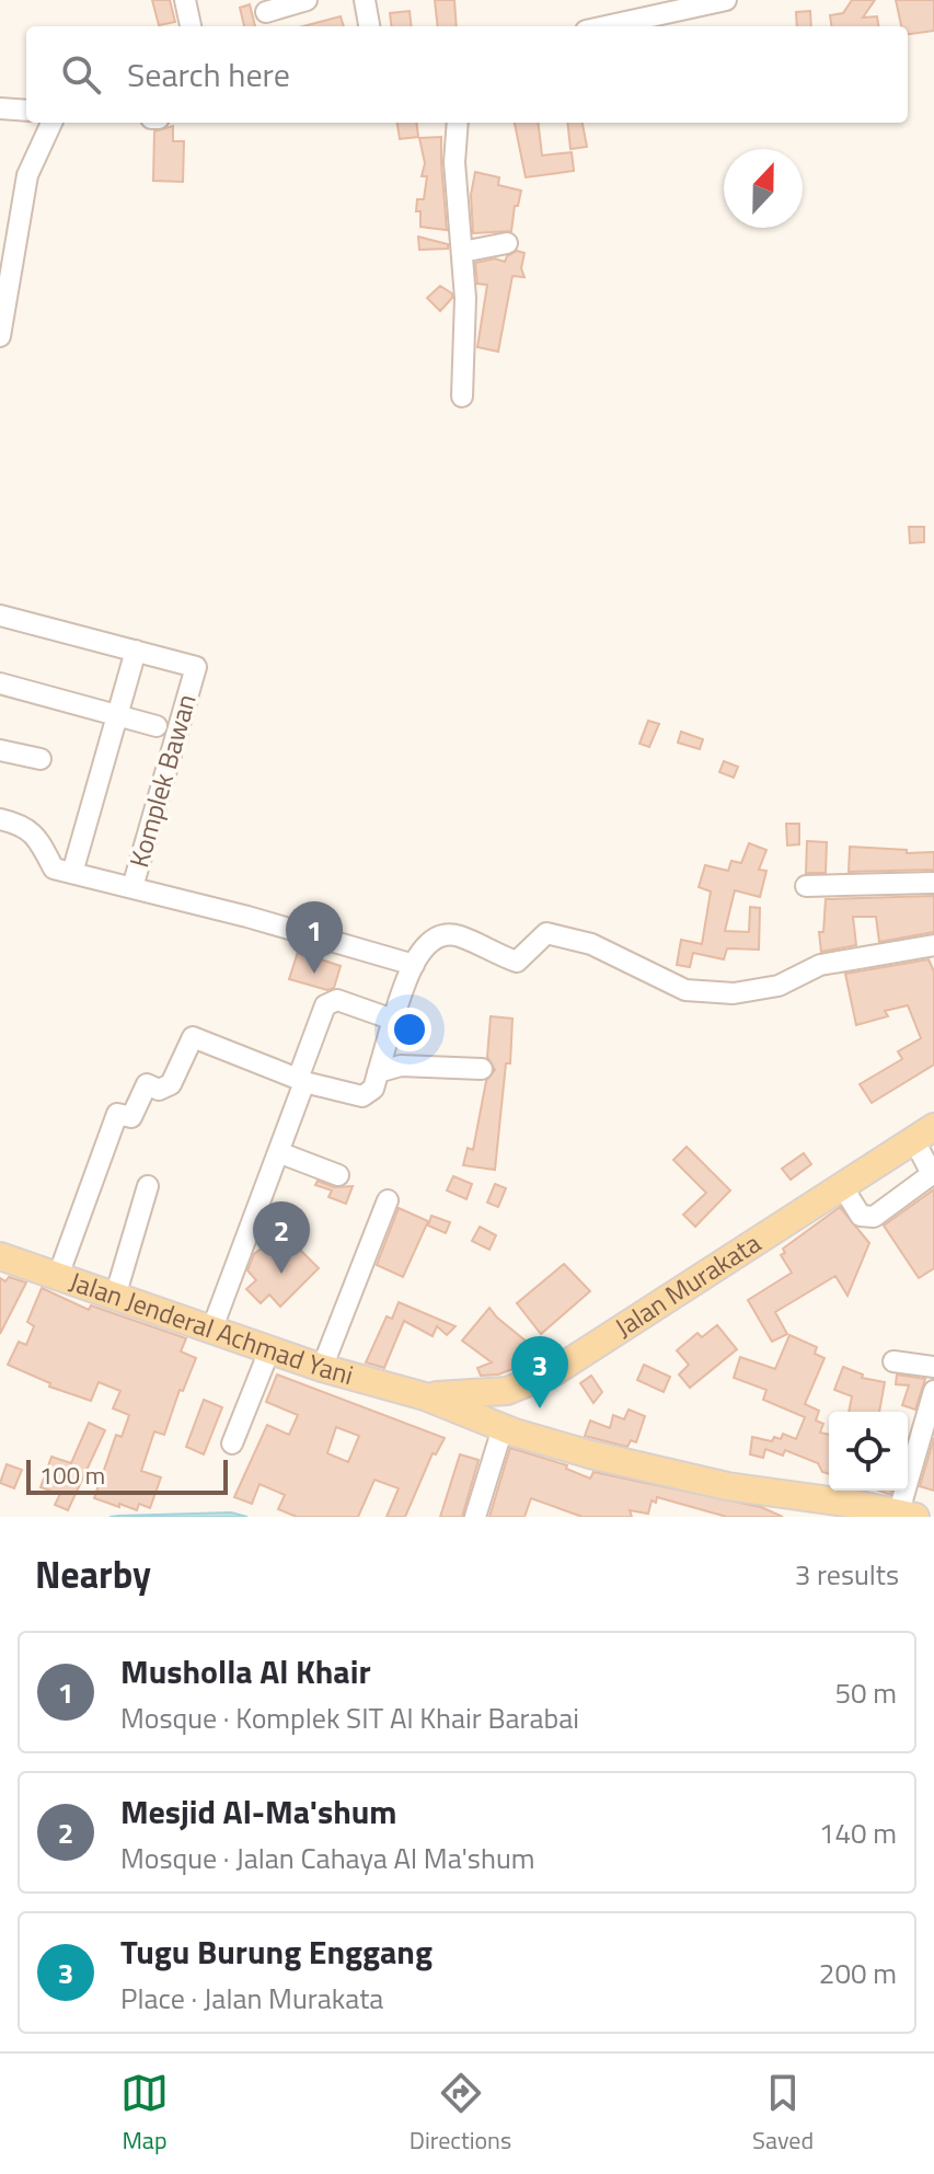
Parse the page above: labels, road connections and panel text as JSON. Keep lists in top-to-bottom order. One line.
{"streets":{"main road":["Jalan Murakata","Jalan Jenderal Achmad Yani"],"street":["Komplek Bawan"]},"crossings":[["Jalan Murakata","Jalan Jenderal Achmad Yani"]],"scale_bar":"100 m","north":"top","page":{"search":"Search here","pins":["1","2","3"],"scale":"100 m","heading":["Nearby","3 results"],"list":[{"mark":"1","name":"Musholla Al Khair","note":"Mosque · Komplek SIT Al Khair Barabai","value":"50 m"},{"mark":"2","name":"Mesjid Al-Ma'shum","note":"Mosque · Jalan Cahaya Al Ma'shum","value":"140 m"},{"mark":"3","name":"Tugu Burung Enggang","note":"Place · Jalan Murakata","value":"200 m"}],"nav":["Map","Directions","Saved"]}}
